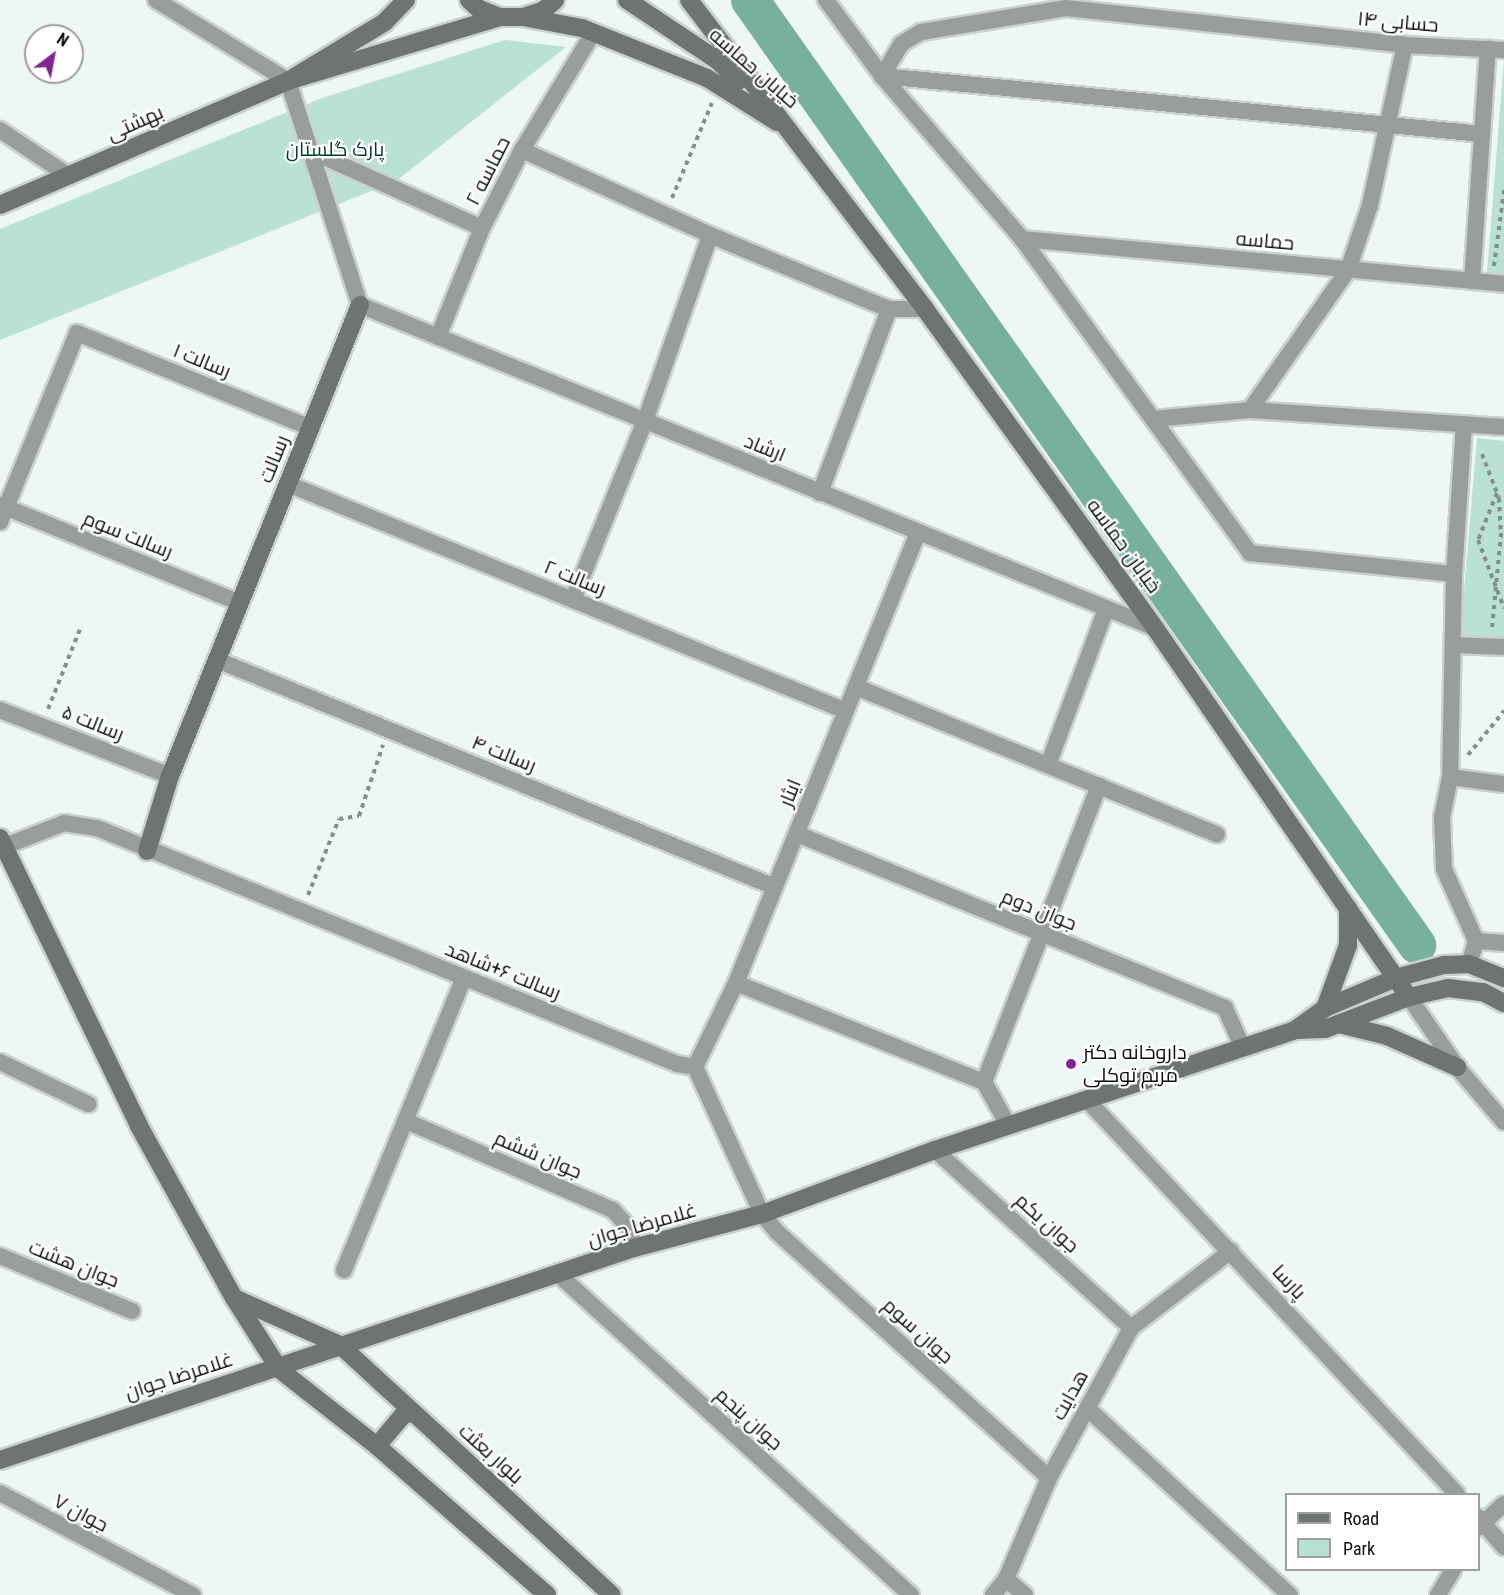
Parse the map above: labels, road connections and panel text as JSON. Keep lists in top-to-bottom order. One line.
{"streets":{"main road":["خیابان حماسه","بهشتی","رسالت","غلامرضا جوان","بلوار بعثت"],"street":["حسابی ۱۴","حماسه ۲","حماسه","رسالت ۱","ارشاد","رسالت سوم","رسالت ۲","رسالت ۵","رسالت ۴","ایثار","جوان دوم","رسالت ۶+شاهد","جوان ششم","جوان یکم","جوان هشت","پارسا","جوان سوم","هدایت","جوان پنجم","جوان ۷"]},"crossings":[["خیابان حماسه","حماسه ۲"],["خیابان حماسه","ارشاد"],["خیابان حماسه","غلامرضا جوان"],["حماسه ۲","ارشاد"],["رسالت ۱","رسالت"],["رسالت ۱","رسالت سوم"],["ارشاد","رسالت"],["ارشاد","ایثار"],["رسالت","رسالت سوم"],["رسالت","رسالت ۲"],["رسالت","رسالت ۵"],["رسالت","رسالت ۴"],["رسالت","رسالت ۶+شاهد"],["رسالت ۲","ایثار"],["رسالت ۴","ایثار"],["ایثار","جوان دوم"],["ایثار","رسالت ۶+شاهد"],["جوان دوم","غلامرضا جوان"],["جوان ششم","غلامرضا جوان"],["جوان یکم","غلامرضا جوان"],["جوان یکم","هدایت"],["غلامرضا جوان","پارسا"],["غلامرضا جوان","جوان سوم"],["غلامرضا جوان","جوان پنجم"],["غلامرضا جوان","بلوار بعثت"],["پارسا","هدایت"],["جوان سوم","هدایت"]],"parks":["پارک گلستان"],"places":["داروخانه دکتر مریم توکلی"],"legend":["Road","Park"],"north":"top right"}
